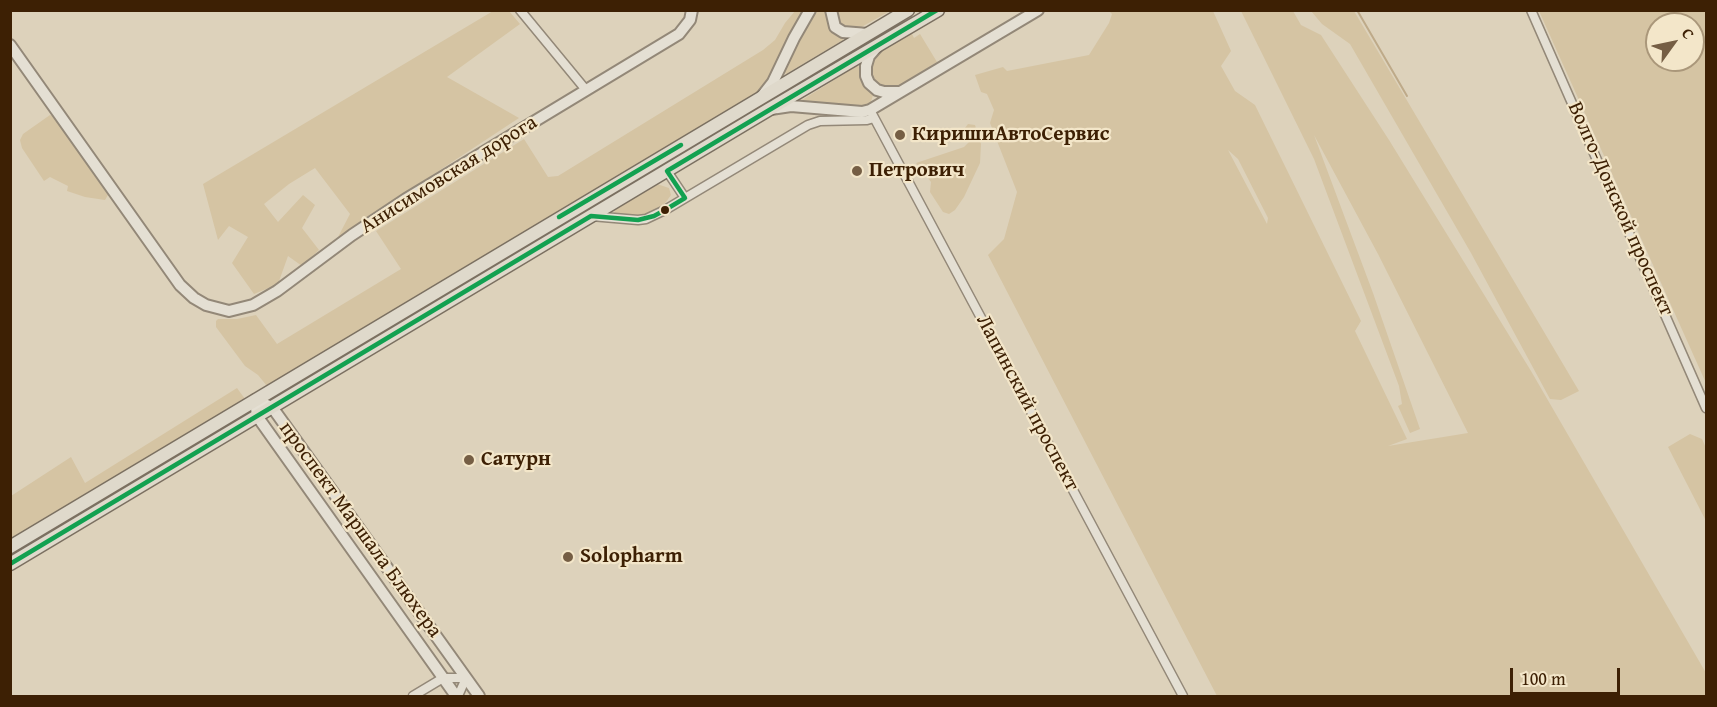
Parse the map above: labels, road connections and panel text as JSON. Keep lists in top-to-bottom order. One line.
{"streets":{"street":["Анисимовская дорога","Волго-Донской проспект","Лапинский проспект","проспект Маршала Блюхера"]},"places":["КиришиАвтоСервис","Петрович","Сатурн","Solopharm"],"scale_bar":"100 m","north":"top right"}
